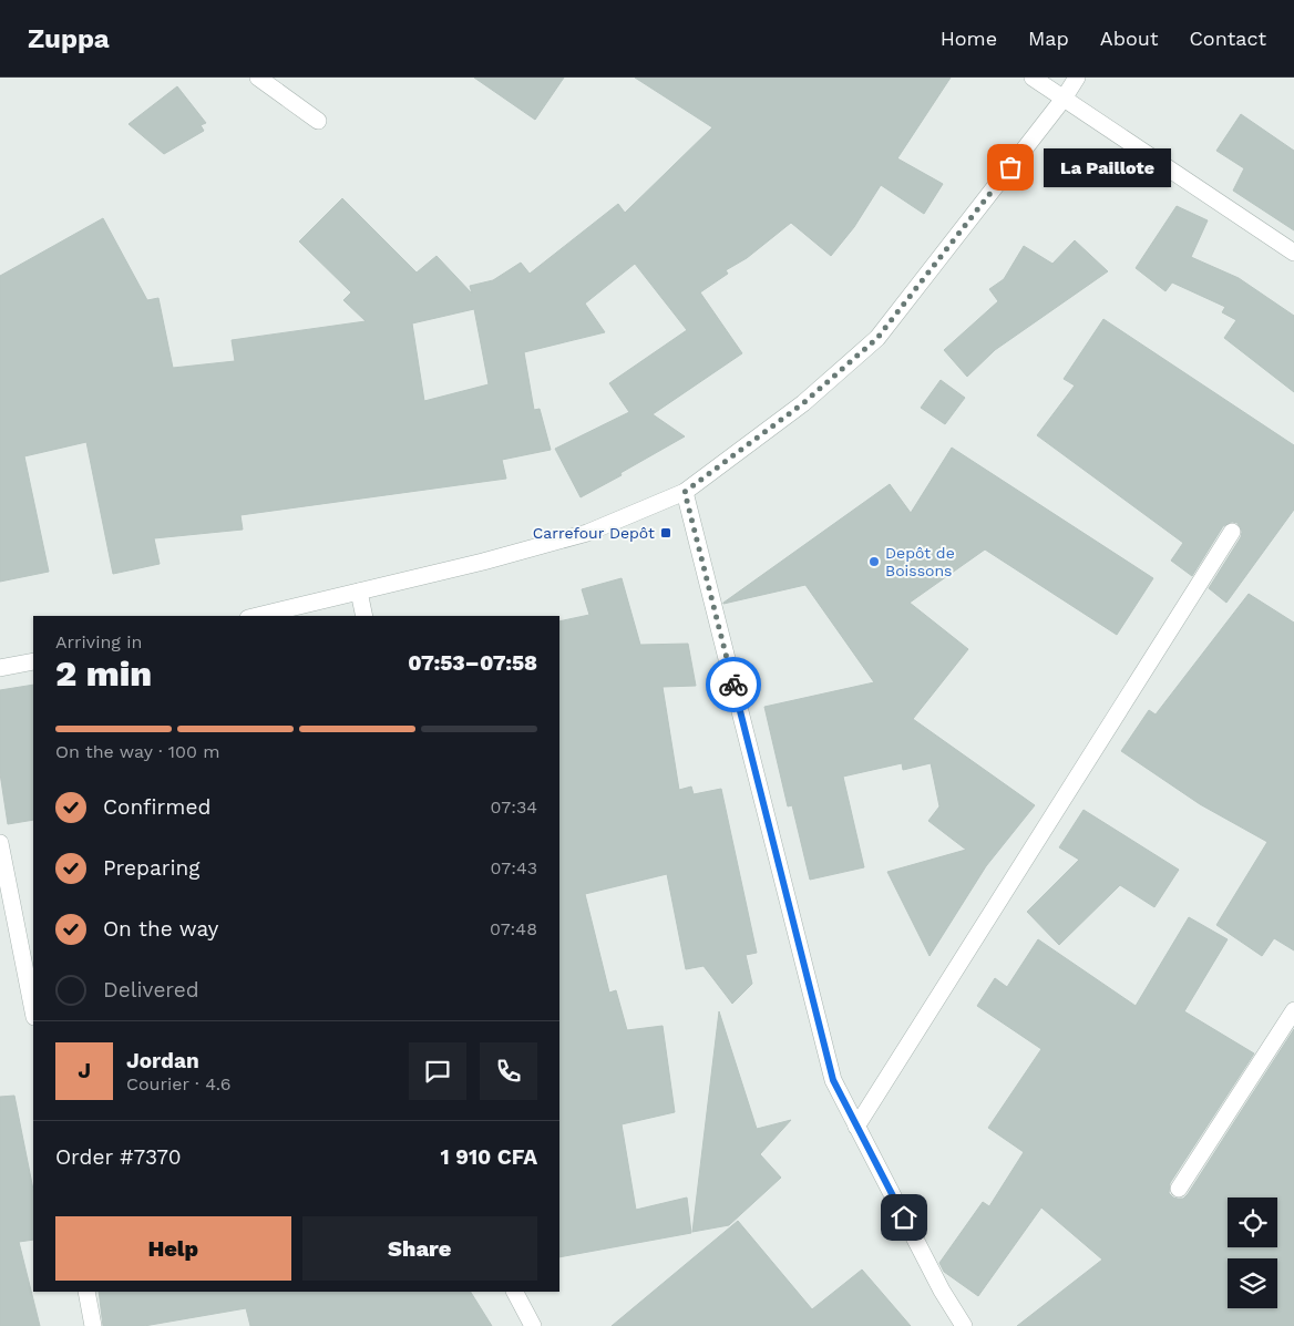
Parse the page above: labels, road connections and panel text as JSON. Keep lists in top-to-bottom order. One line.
{"places":{"other":["La Paillote","Depôt de Boissons"],"transit":["Carrefour Depôt"]},"page":{"header":"Zuppa","nav":["Home","Map","About","Contact"],"bubble":"La Paillote","heading":["2 min","Arriving in","07:53–07:58"],"panel":["Jordan","Courier · 4.6","Order #7370","1 910 CFA"],"bar":"On the way · 100 m","list":[["Confirmed","07:34"],["Preparing","07:43"],["On the way","07:48"],"Delivered"],"round":"J","buttons":["Help","Share"]}}
